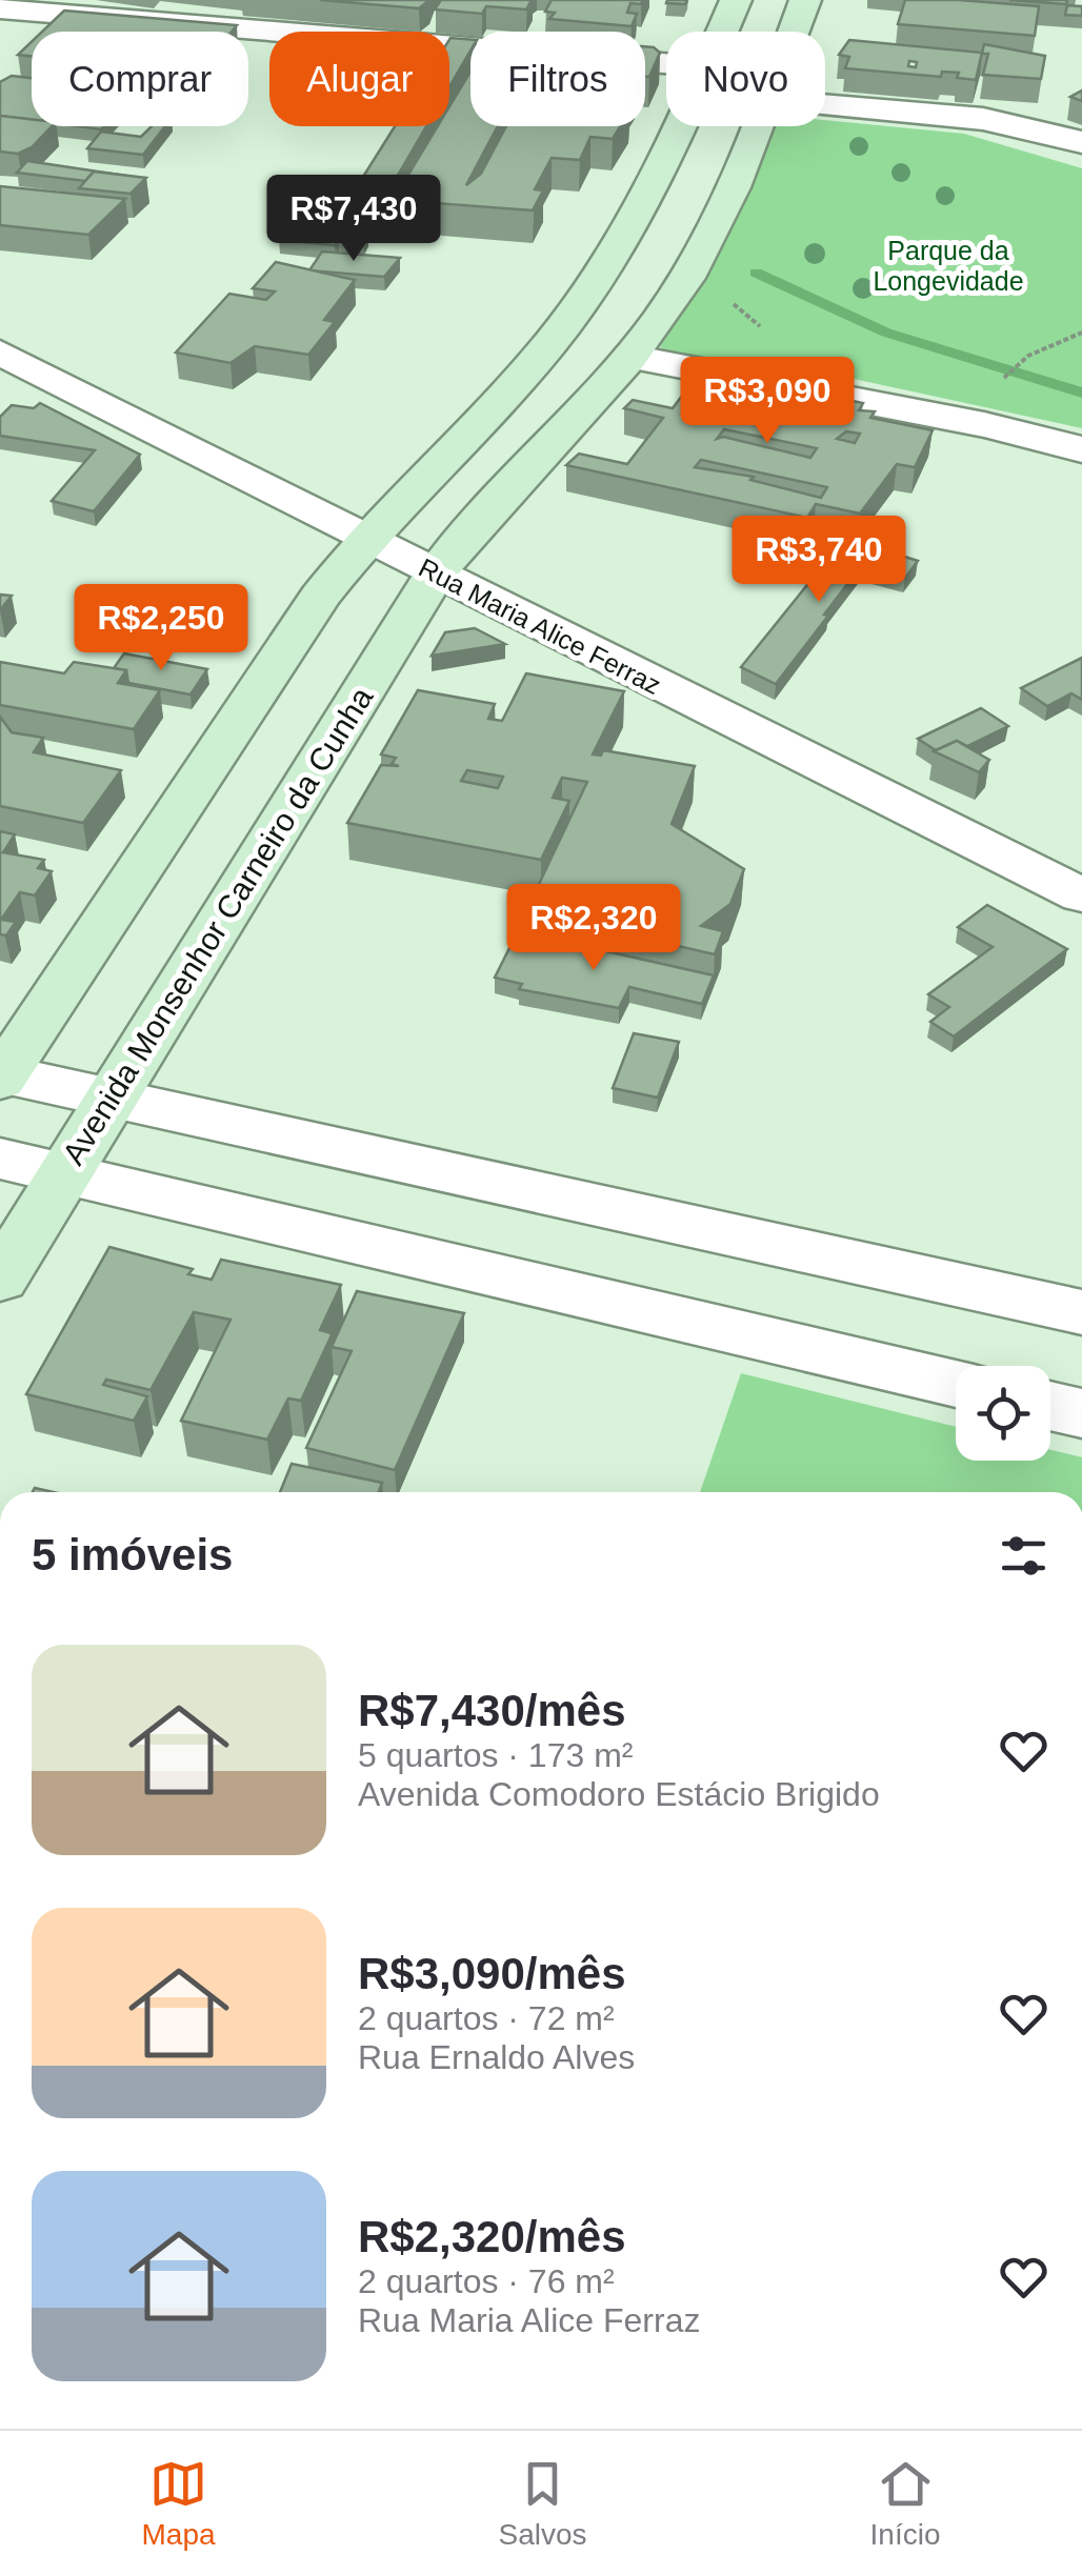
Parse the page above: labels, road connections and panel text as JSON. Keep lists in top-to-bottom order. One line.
{"streets":{"main road":["Avenida Monsenhor Carneiro da Cunha"],"street":["Rua Maria Alice Ferraz"]},"crossings":[["Rua Maria Alice Ferraz","Avenida Monsenhor Carneiro da Cunha"]],"parks":["Parque da Longevidade"],"page":{"chip":["Comprar","Alugar","Filtros","Novo"],"price":["R$7,430","R$3,090","R$3,740","R$2,250","R$2,320"],"heading":"5 imóveis","list":[{"name":"R$7,430/mês","note":"5 quartos · 173 m² · Avenida Comodoro Estácio Brigido"},{"name":"R$3,090/mês","note":"2 quartos · 72 m² · Rua Ernaldo Alves"},{"name":"R$2,320/mês","note":"2 quartos · 76 m² · Rua Maria Alice Ferraz"}],"tabs":["Mapa","Salvos","Início"]}}
